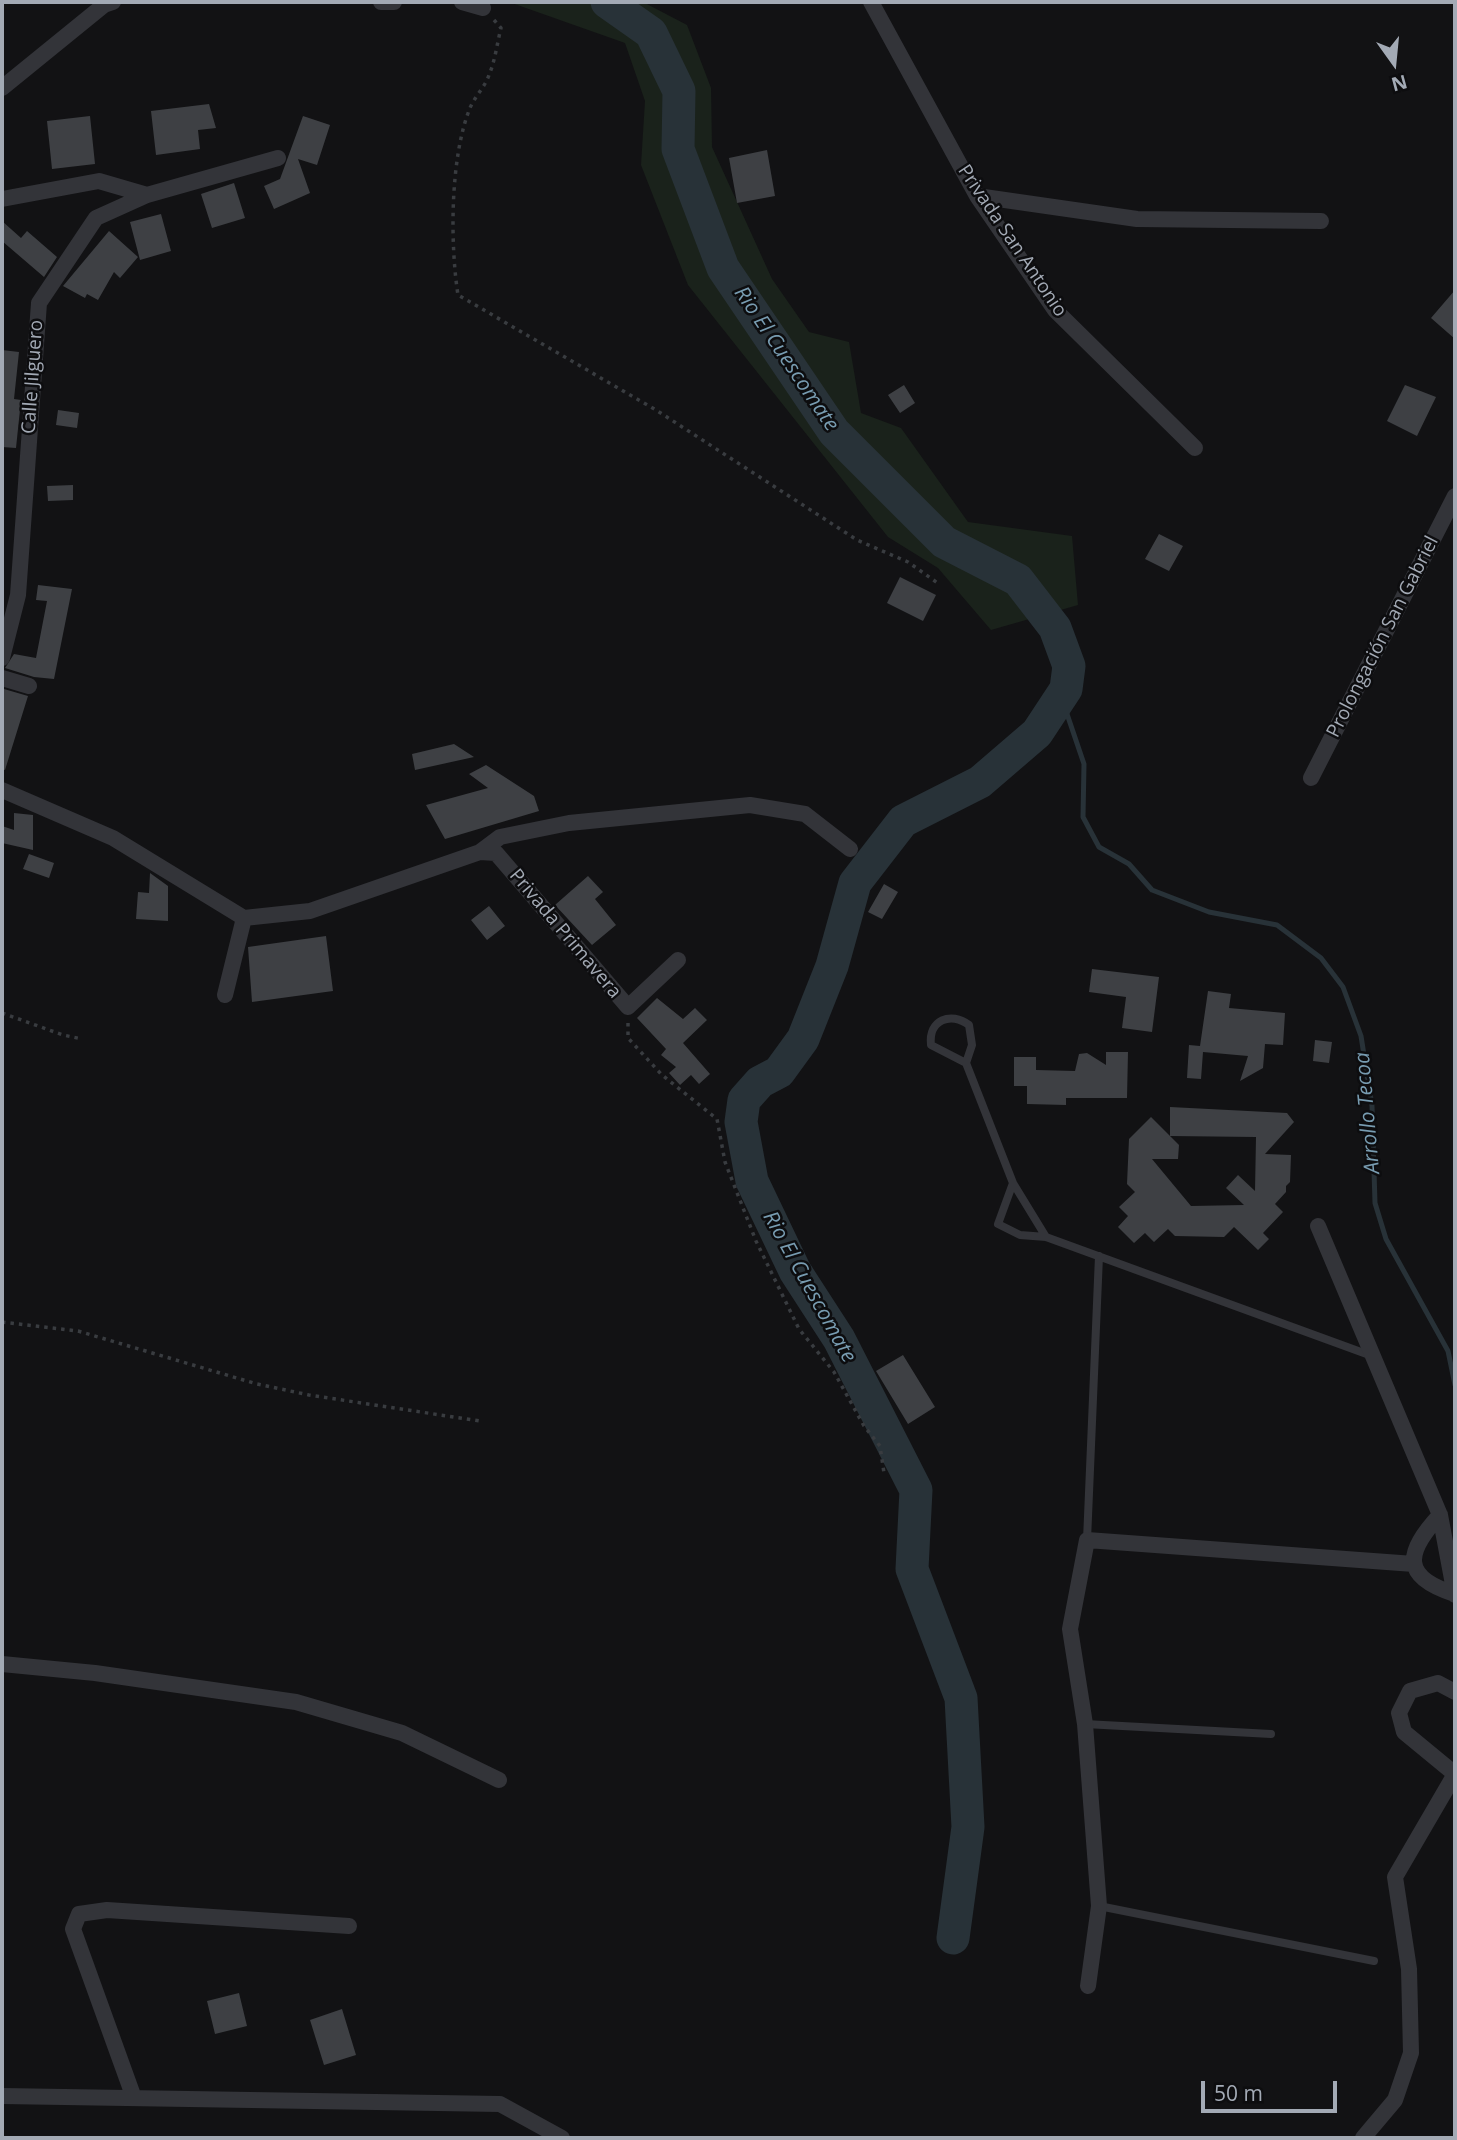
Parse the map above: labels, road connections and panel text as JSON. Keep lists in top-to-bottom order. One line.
{"streets":{"street":["Privada San Antonio","Calle Jilguero","Prolongación San Gabriel","Privada Primavera"]},"water":["Rio El Cuescomate","Arrollo Tecoa"],"scale_bar":"50 m","north":"bottom"}
